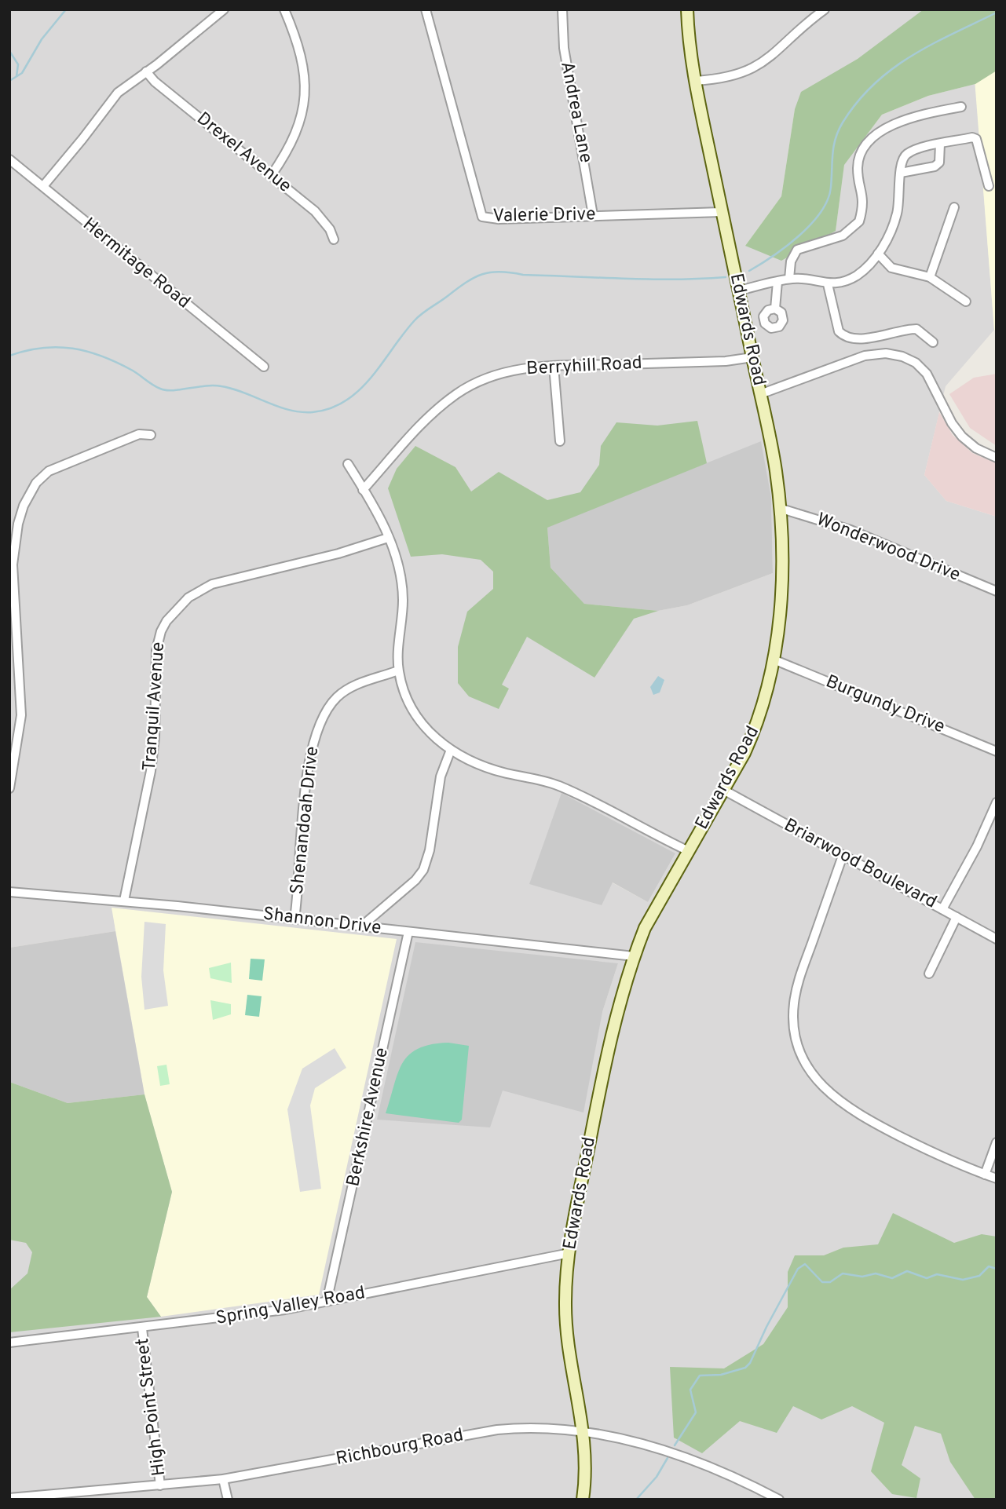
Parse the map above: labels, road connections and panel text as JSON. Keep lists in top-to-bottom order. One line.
{"streets":{"street":["Andrea Lane","Drexel Avenue","Valerie Drive","Hermitage Road","Edwards Road","Berryhill Road","Wonderwood Drive","Burgundy Drive","Tranquil Avenue","Shenandoah Drive","Briarwood Boulevard","Shannon Drive","Berkshire Avenue","Spring Valley Road","High Point Street","Richbourg Road"]},"crossings":[["Andrea Lane","Valerie Drive"],["Valerie Drive","Edwards Road"],["Edwards Road","Berryhill Road"],["Edwards Road","Wonderwood Drive"],["Edwards Road","Burgundy Drive"],["Edwards Road","Briarwood Boulevard"],["Edwards Road","Shannon Drive"],["Edwards Road","Spring Valley Road"],["Edwards Road","Richbourg Road"],["Tranquil Avenue","Shannon Drive"],["Shenandoah Drive","Shannon Drive"],["Shannon Drive","Berkshire Avenue"],["Berkshire Avenue","Spring Valley Road"],["Spring Valley Road","High Point Street"],["High Point Street","Richbourg Road"]]}
